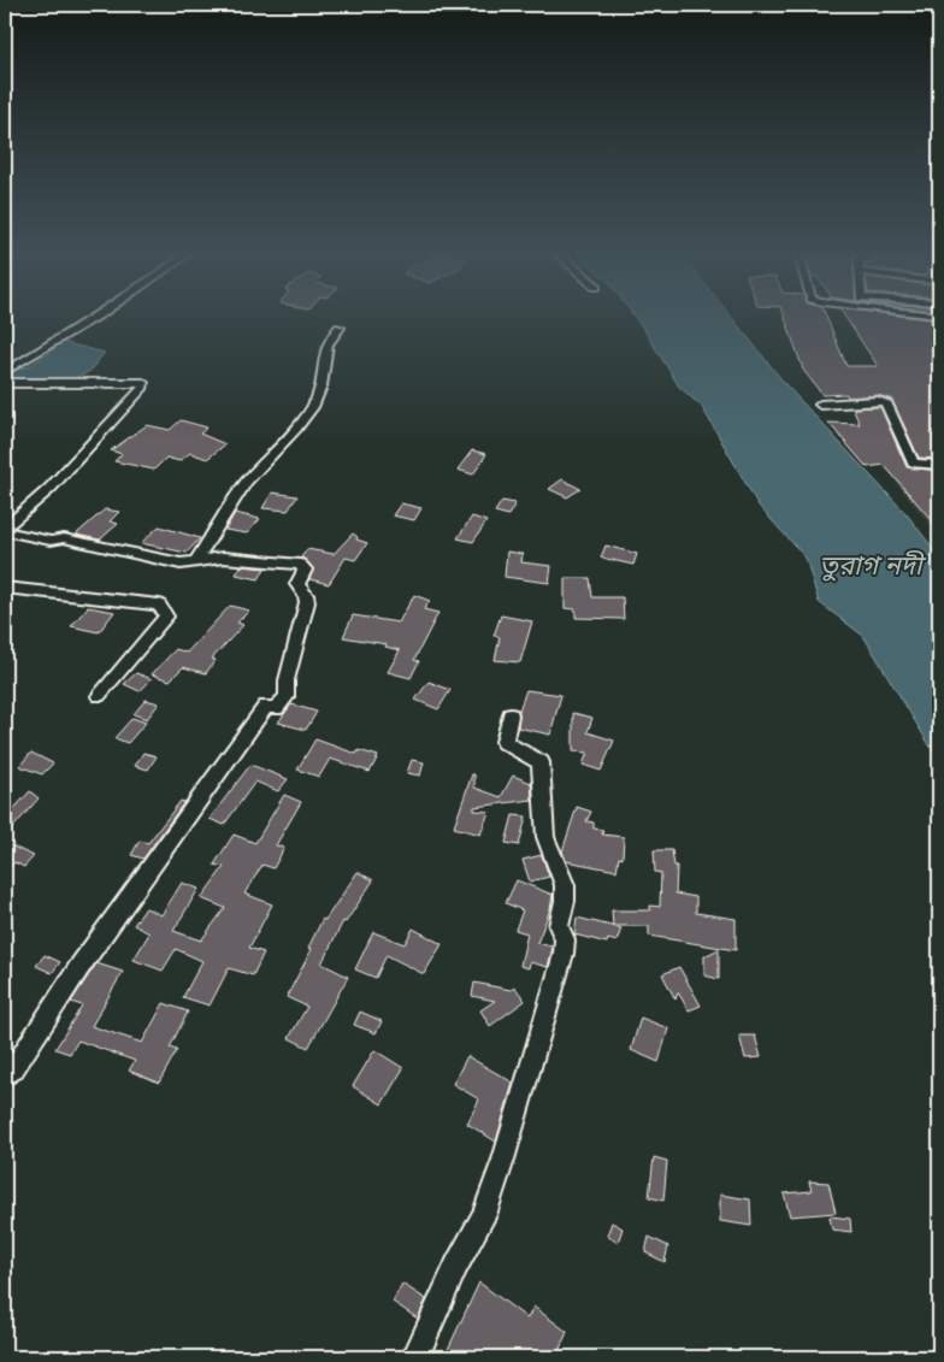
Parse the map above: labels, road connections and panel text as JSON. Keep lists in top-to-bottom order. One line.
{"water":["তুরাগ নদী"]}
